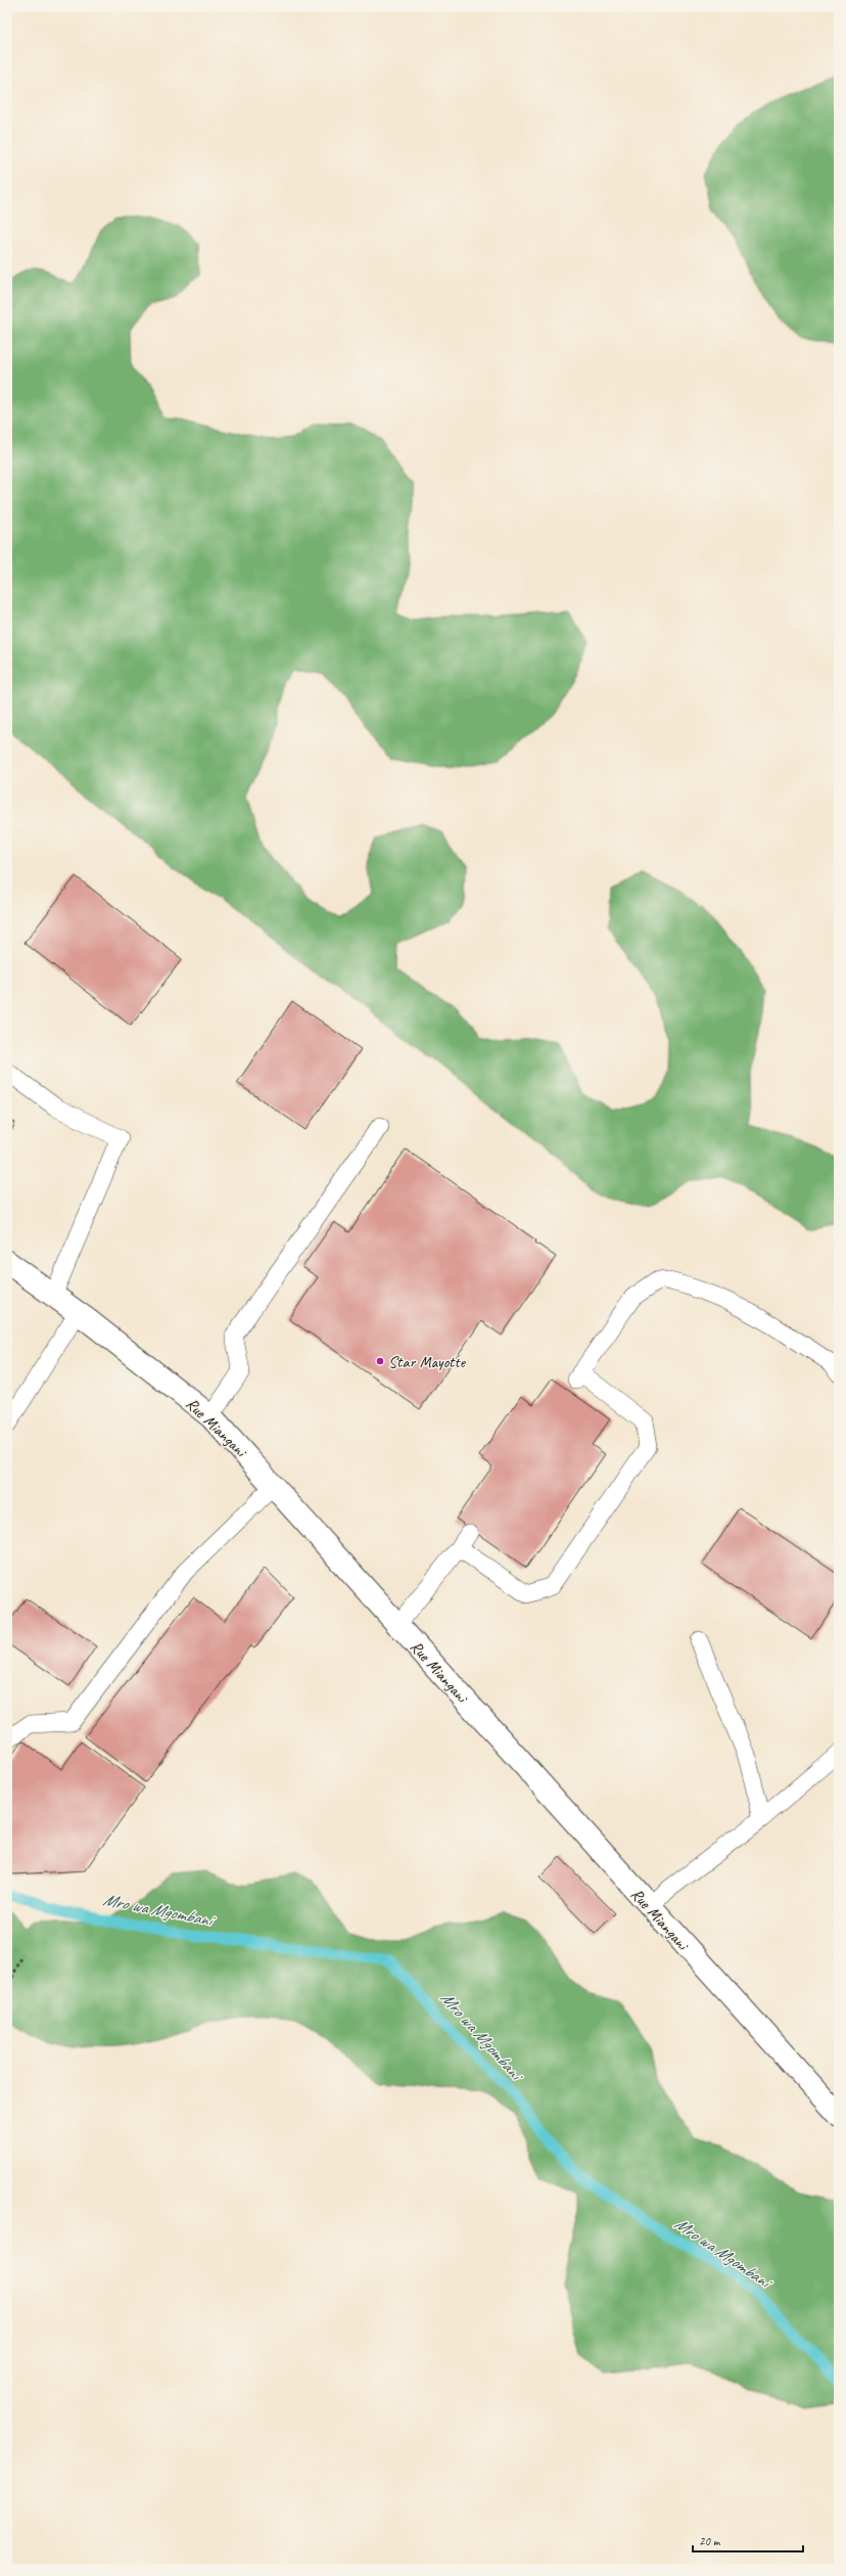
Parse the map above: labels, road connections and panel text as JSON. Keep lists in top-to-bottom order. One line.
{"streets":{"street":["Rue Miangani"]},"water":["Mro wa Mgombani"],"places":["Star Mayotte"],"scale_bar":"20 m"}
